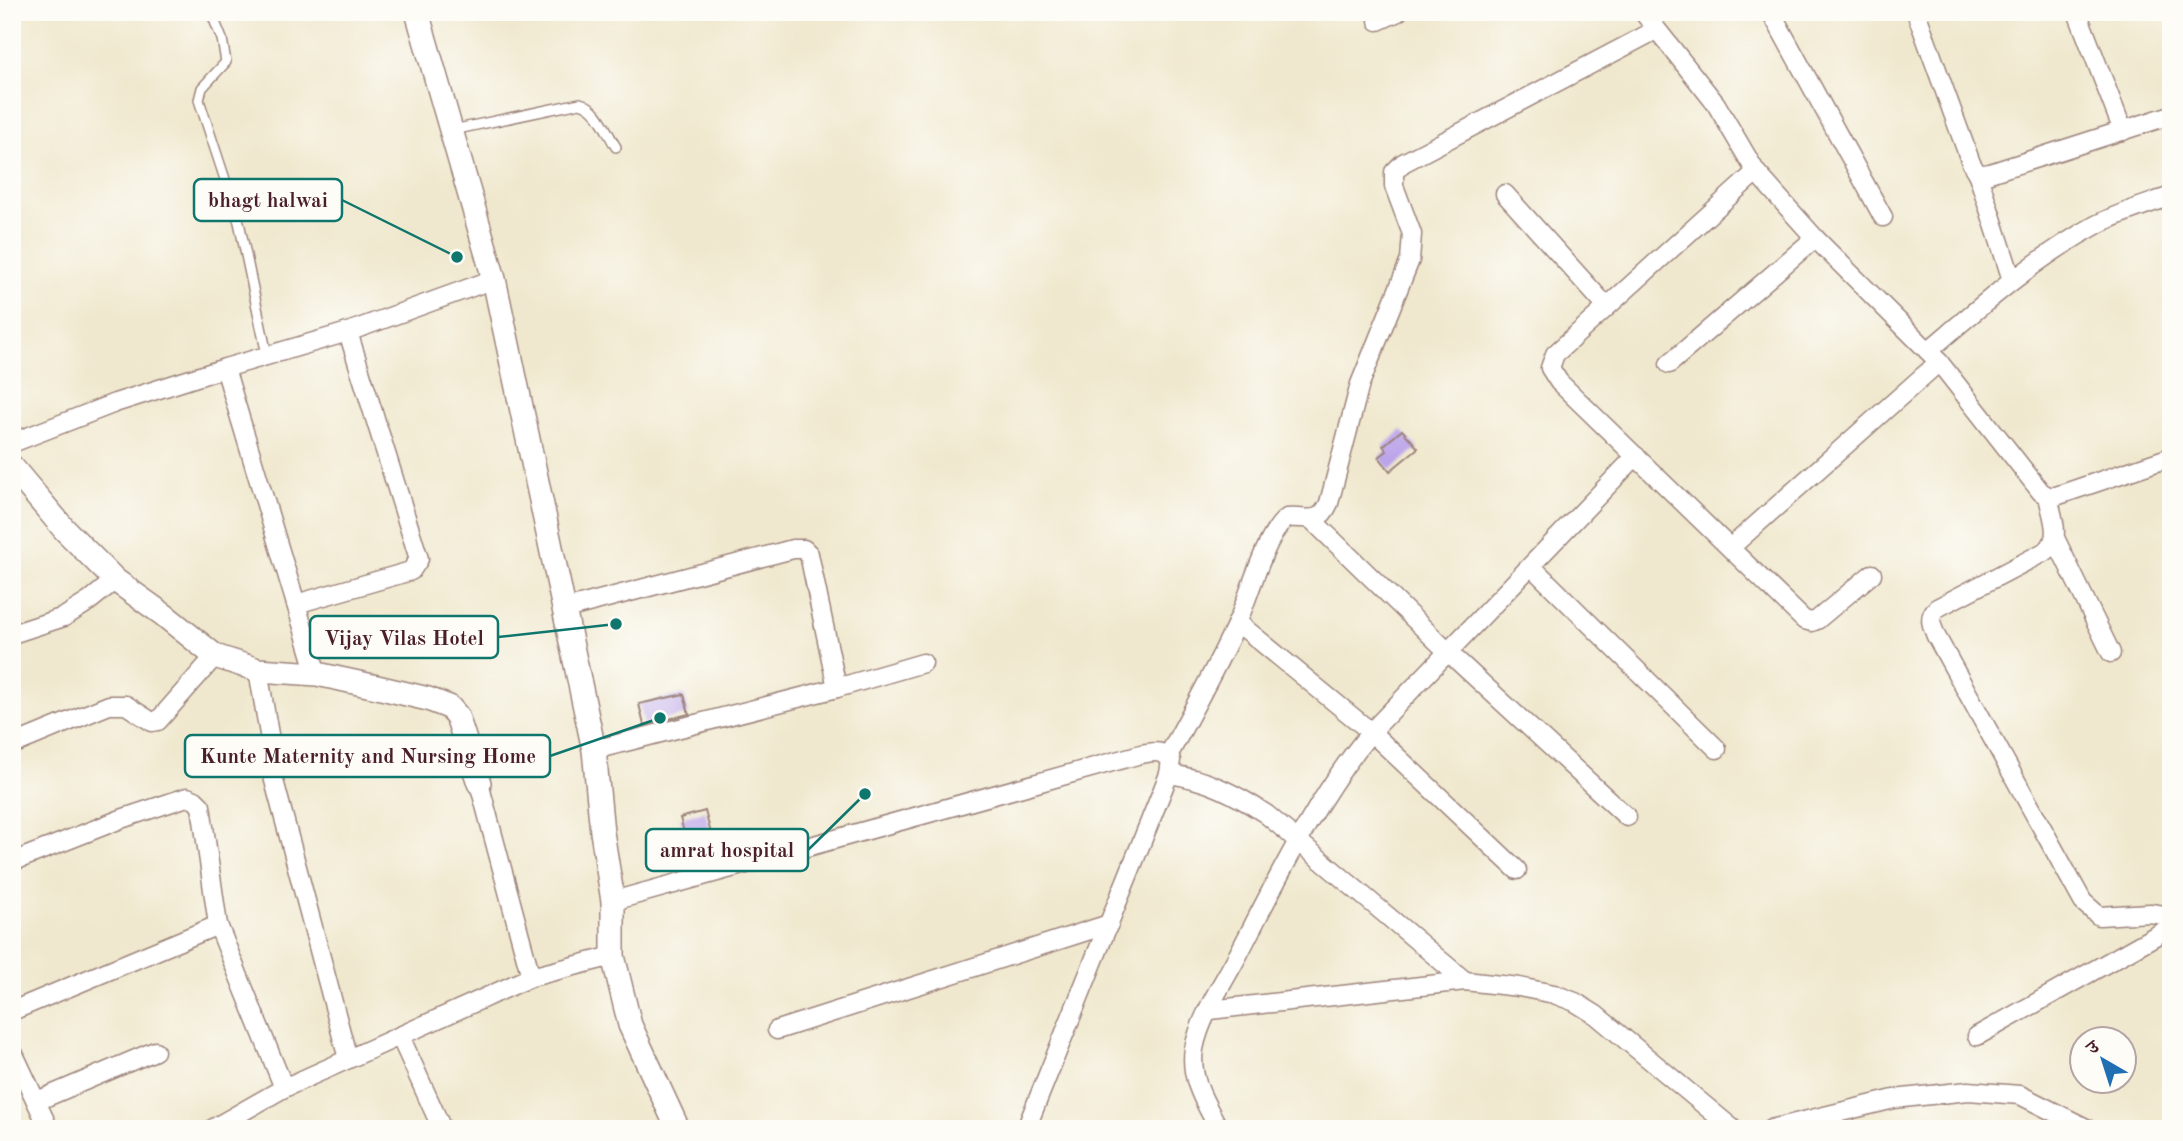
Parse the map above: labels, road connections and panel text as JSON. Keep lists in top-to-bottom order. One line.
{"places":["bhagt halwai","Vijay Vilas Hotel","Kunte Maternity and Nursing Home","amrat hospital"],"north":"top left"}
